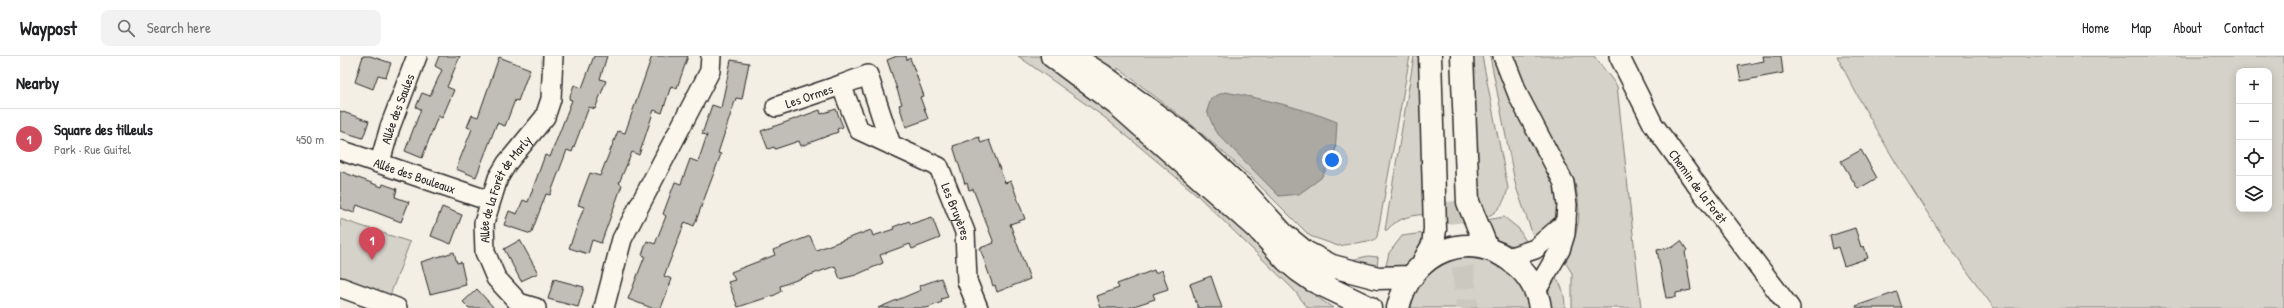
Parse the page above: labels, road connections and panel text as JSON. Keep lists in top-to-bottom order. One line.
{"streets":{"street":["Les Ormes","Allée des Saules","Allée des Bouleaux","Chemin de la Forêt","Allée de la Forêt de Marly","Les Bruyères"]},"crossings":[["Les Ormes","Les Bruyères"],["Allée des Saules","Allée des Bouleaux"],["Allée des Bouleaux","Allée de la Forêt de Marly"]],"page":{"header":"Waypost","search":"Search here","nav":["Home","Map","About","Contact"],"heading":"Nearby","map_buttons":["+","−"],"list":[{"mark":"1","name":"Square des tilleuls","note":"Park · Rue Guitel","value":"450 m"}],"pins":"1"}}
